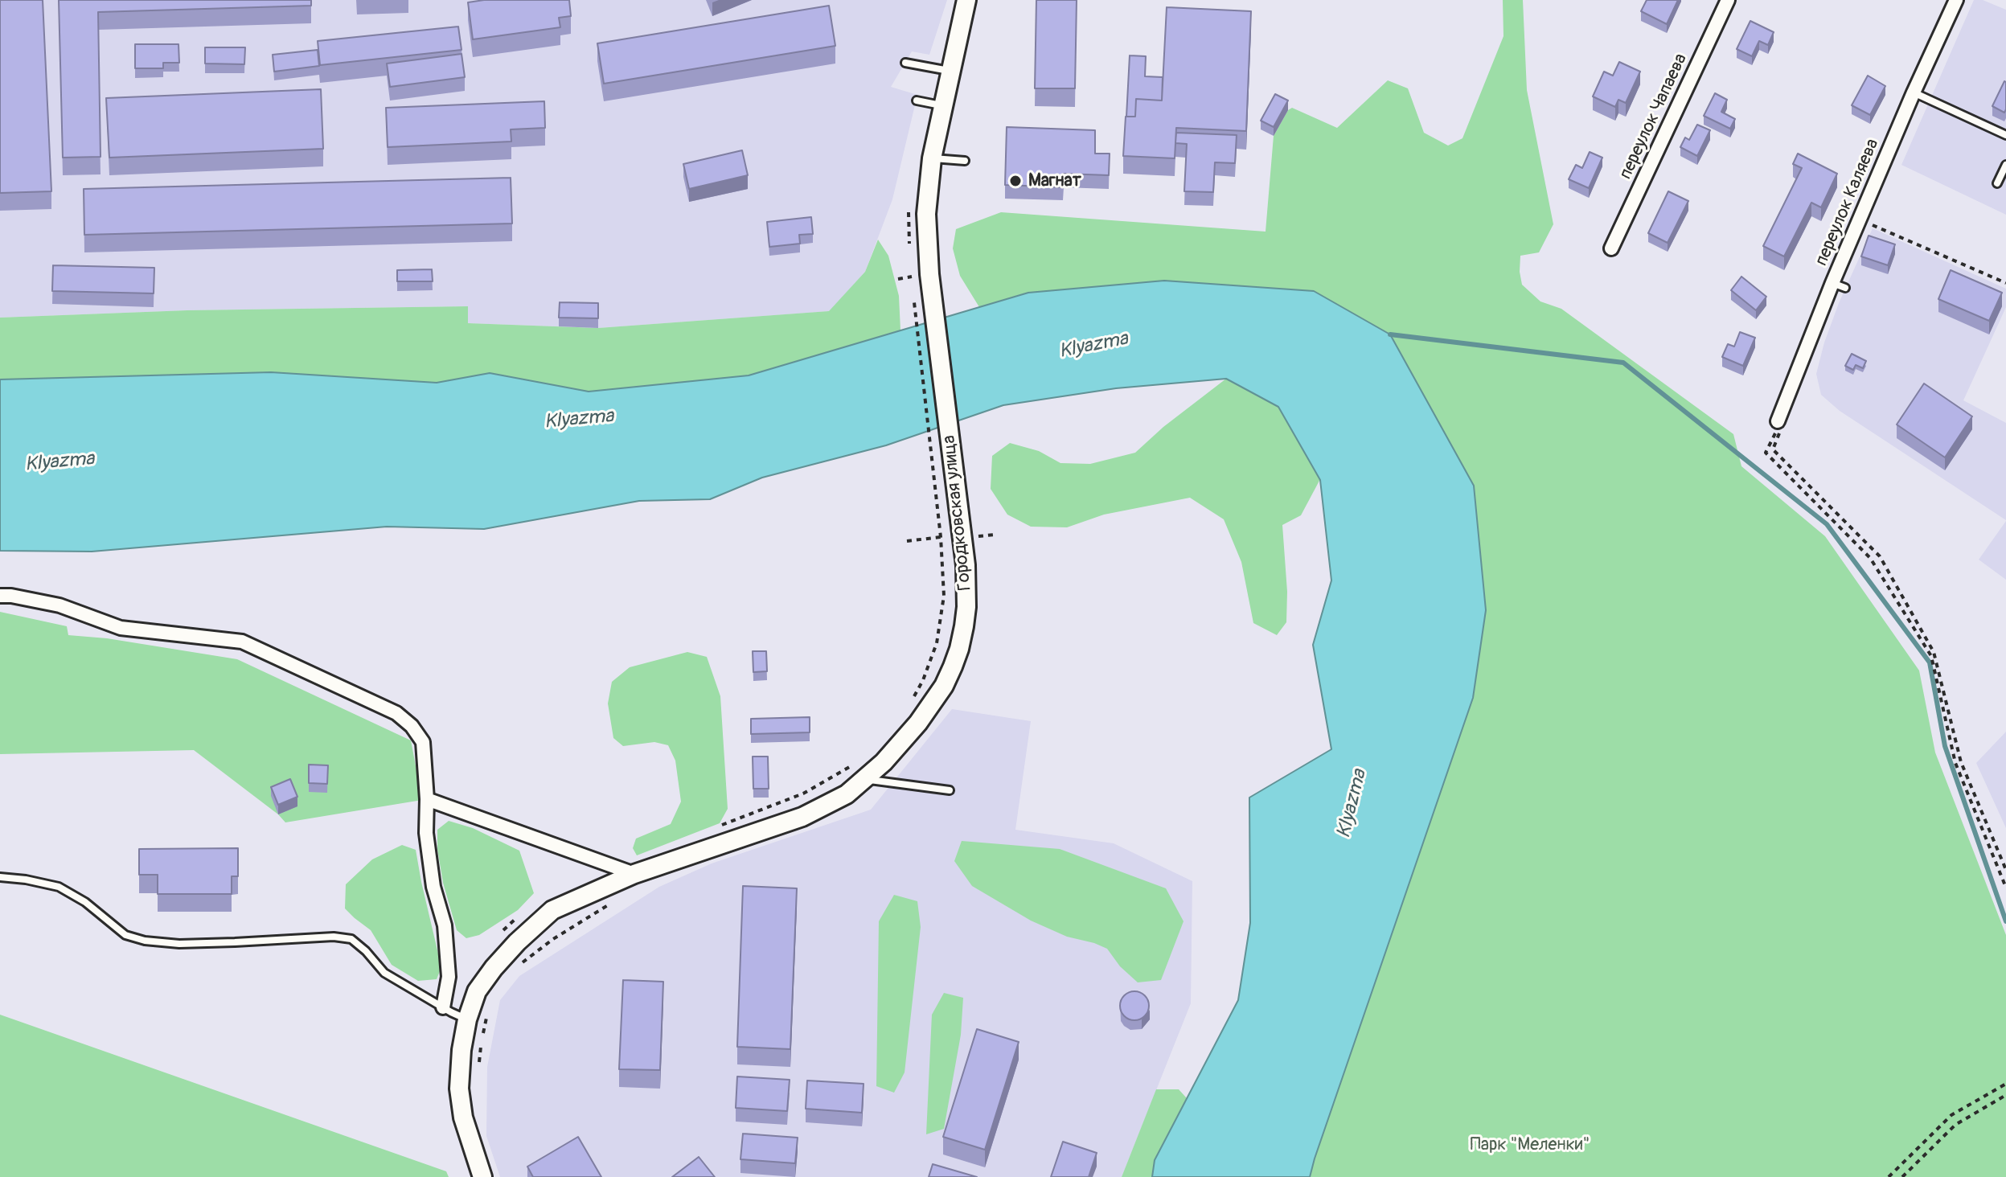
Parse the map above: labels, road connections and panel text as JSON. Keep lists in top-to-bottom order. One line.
{"streets":{"main road":["Городковская улица"],"street":["переулок Чапаева","переулок Каляева"]},"water":["Klyazma"],"parks":["Парк \"Меленки\""],"places":["Магнат"]}
